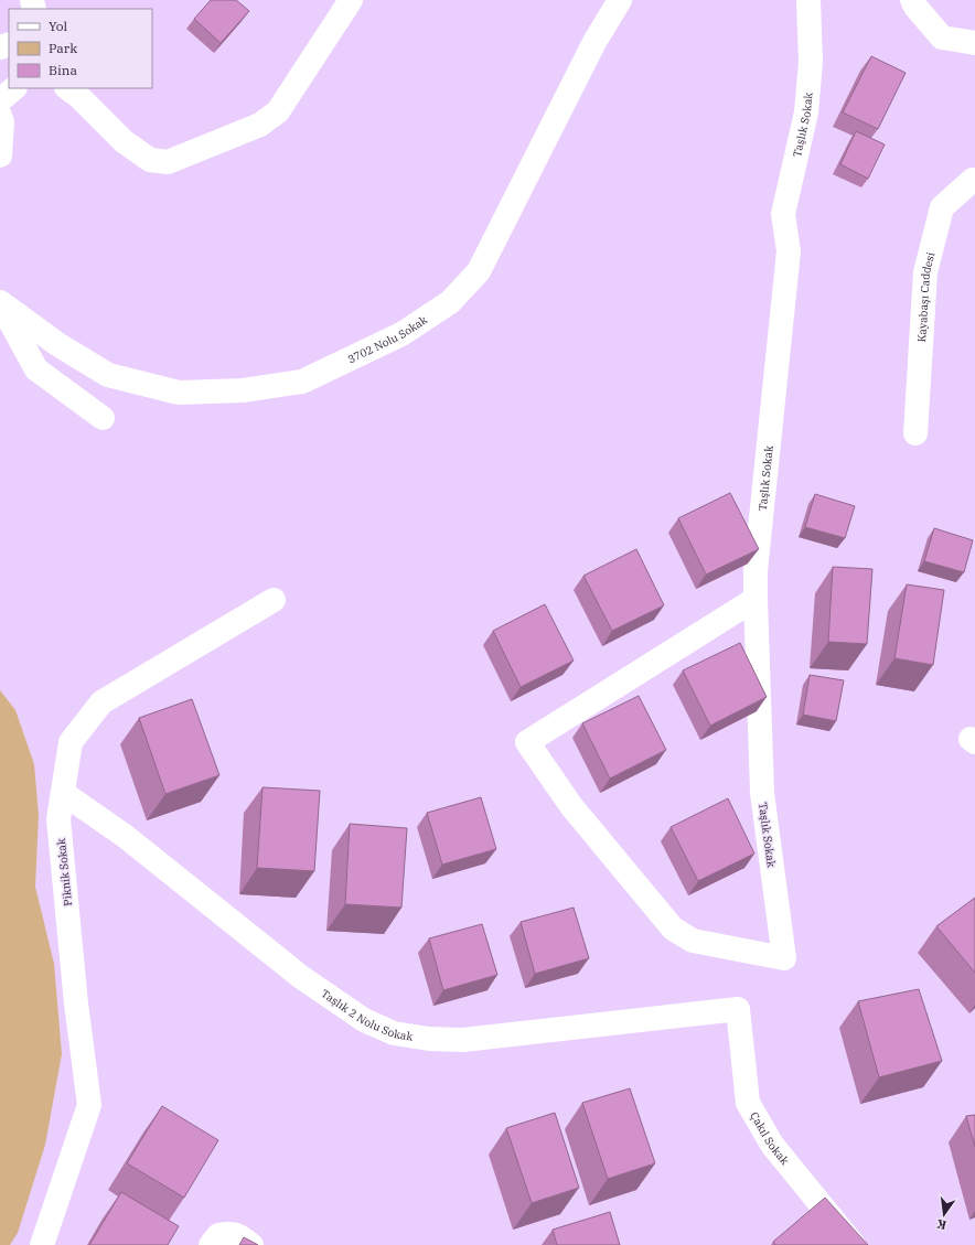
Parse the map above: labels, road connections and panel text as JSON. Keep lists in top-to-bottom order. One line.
{"streets":{"street":["Taşlık Sokak","Kayabaşı Caddesi","3702 Nolu Sokak","Piknik Sokak","Taşlık 2 Nolu Sokak","Çakıl Sokak"]},"crossings":[["Piknik Sokak","Taşlık 2 Nolu Sokak"],["Taşlık 2 Nolu Sokak","Çakıl Sokak"]],"legend":["Yol","Park","Bina"],"north":"bottom"}
